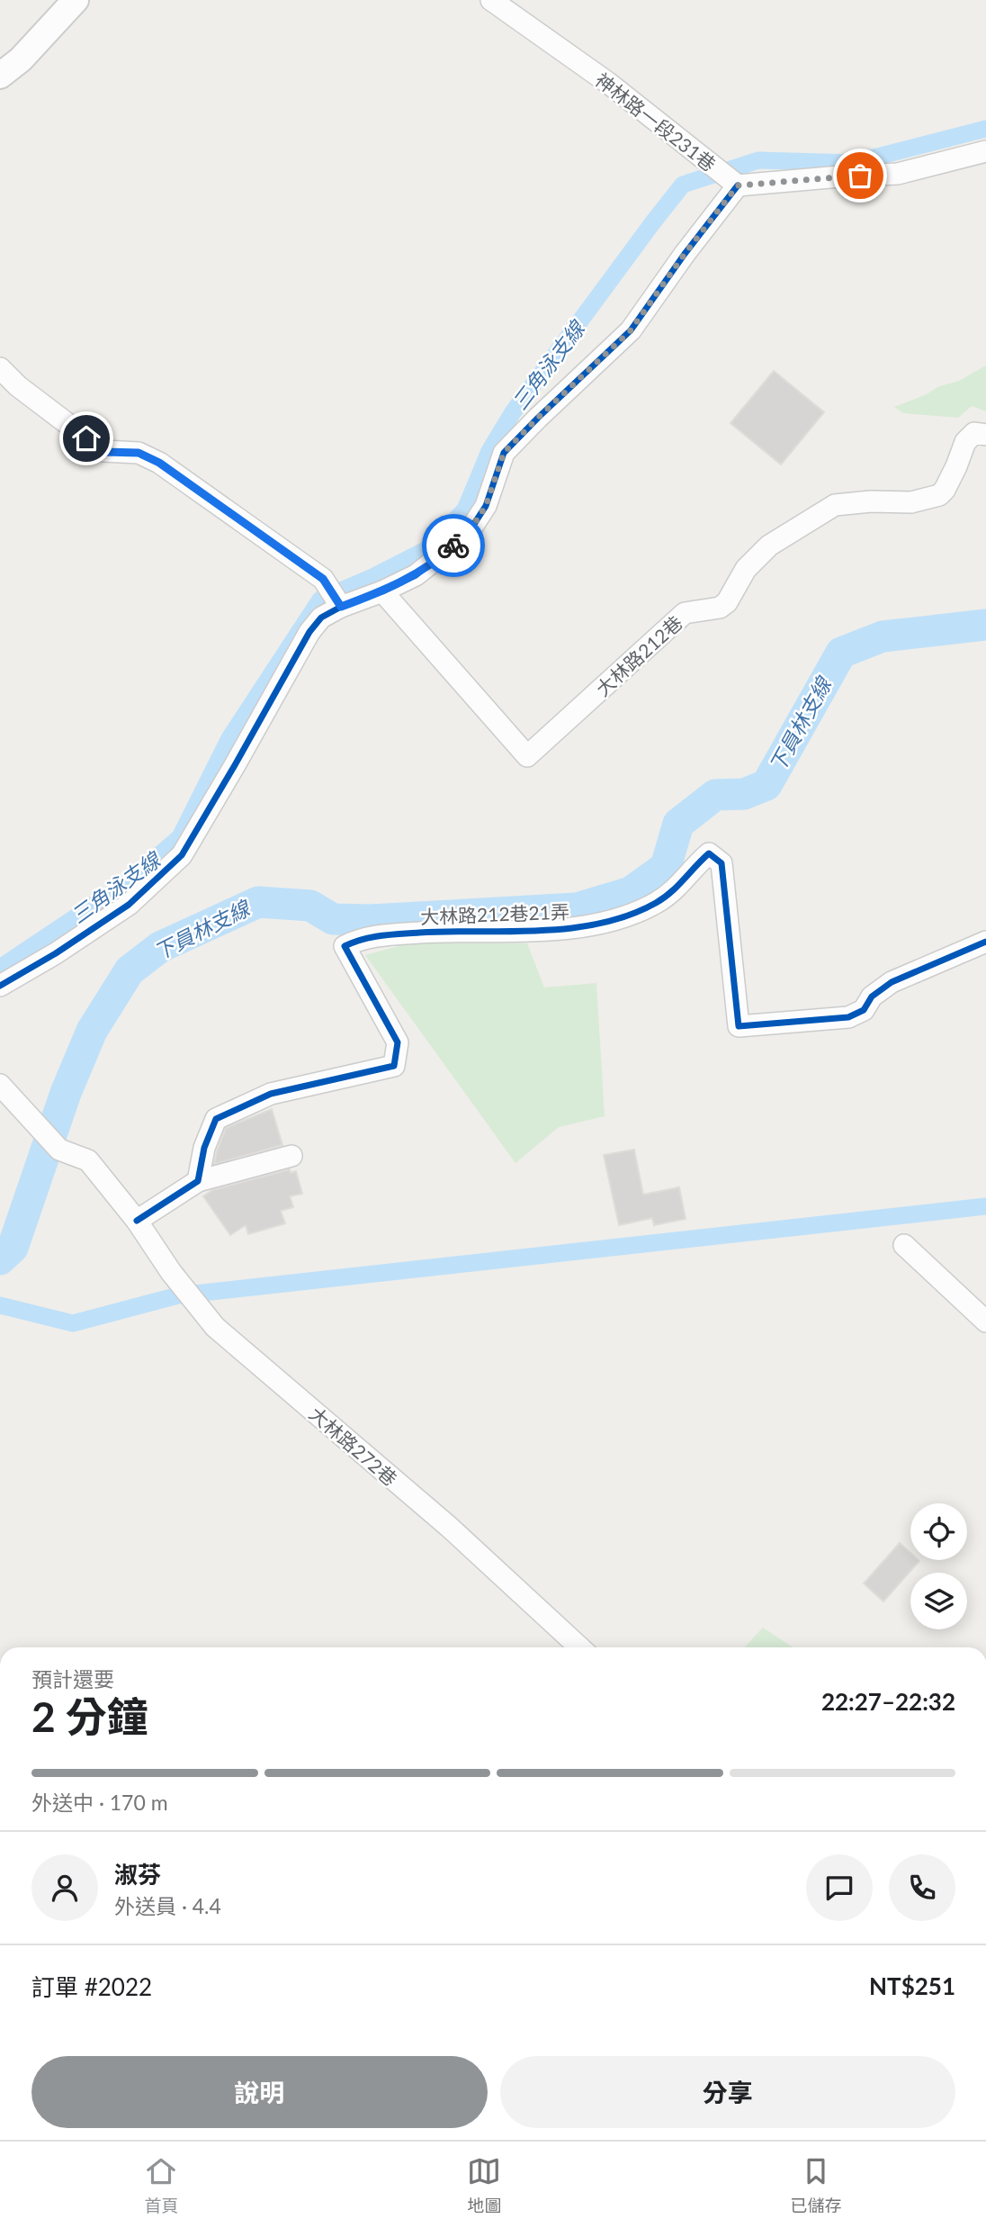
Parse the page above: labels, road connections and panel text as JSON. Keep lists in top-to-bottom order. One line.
{"streets":{"street":["神林路一段231巷","大林路212巷","大林路212巷21弄","大林路272巷"]},"water":["三角泳支線","下員林支線"],"page":{"heading":["2 分鐘","預計還要","22:27–22:32"],"panel":["淑芬","外送員 · 4.4","訂單 #2022","NT$251"],"bar":"外送中 · 170 m","buttons":["說明","分享"],"tabs":["首頁","地圖","已儲存"]}}
